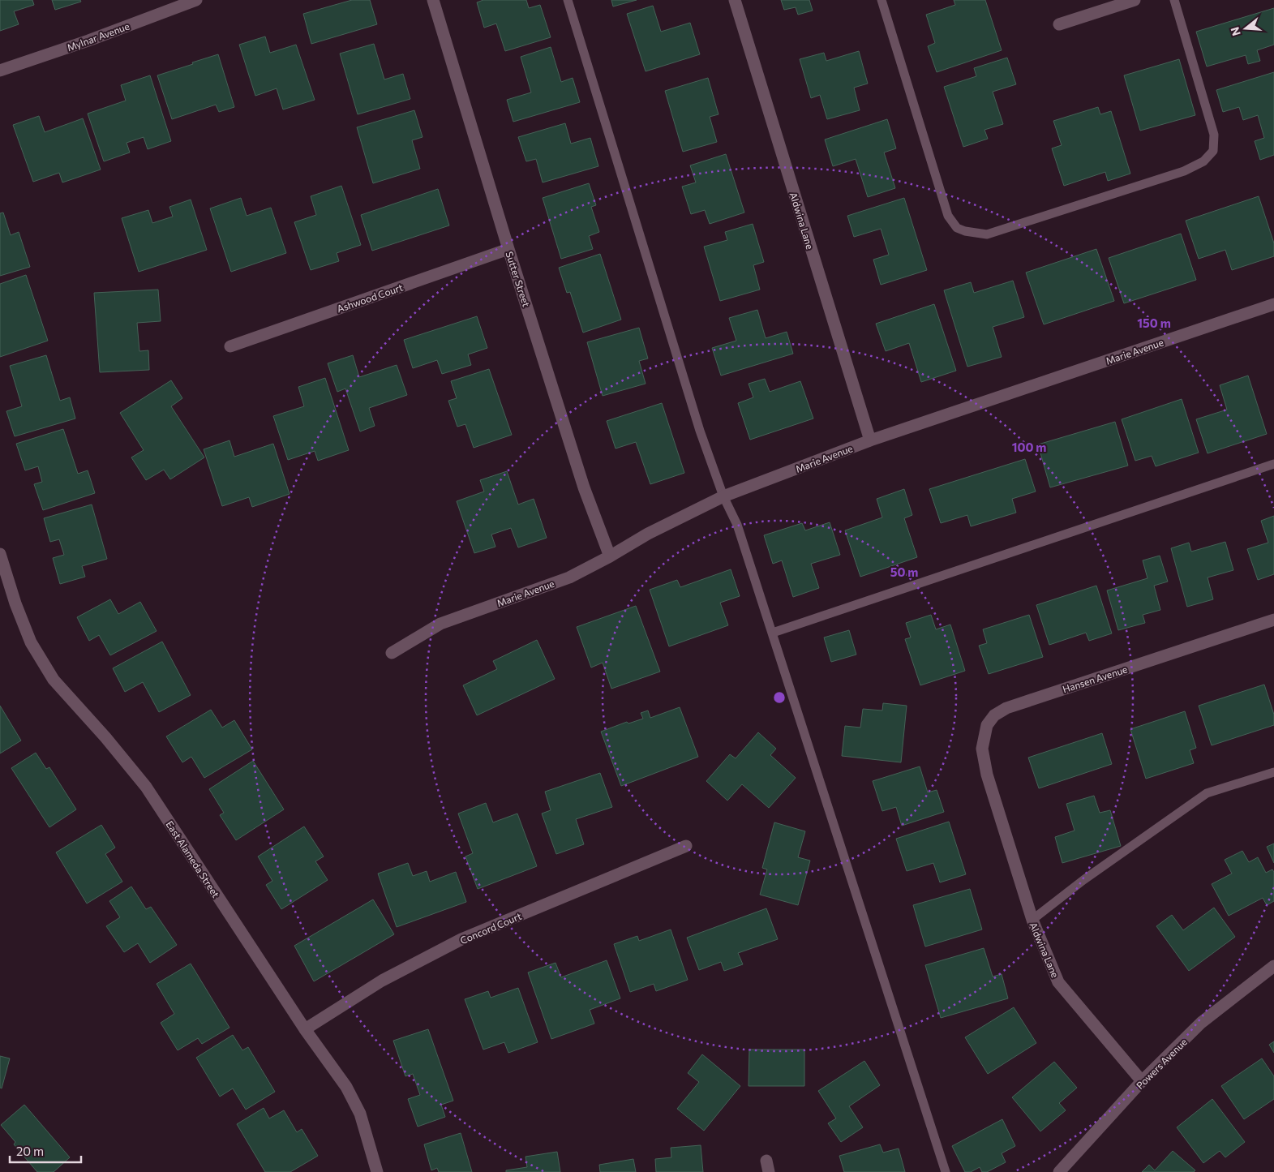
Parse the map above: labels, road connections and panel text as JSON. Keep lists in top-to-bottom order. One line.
{"streets":{"street":["Mylnar Avenue","Aldwina Lane","Sutter Street","Ashwood Court","Marie Avenue","Hansen Avenue","East Alameda Street","Concord Court","Powers Avenue"]},"crossings":[["Aldwina Lane","Marie Avenue"],["Aldwina Lane","Hansen Avenue"],["Aldwina Lane","Powers Avenue"],["Sutter Street","Ashwood Court"],["Sutter Street","Marie Avenue"],["East Alameda Street","Concord Court"]],"scale_bar":"20 m","north":"left","rings":["150 m","100 m","50 m"]}
